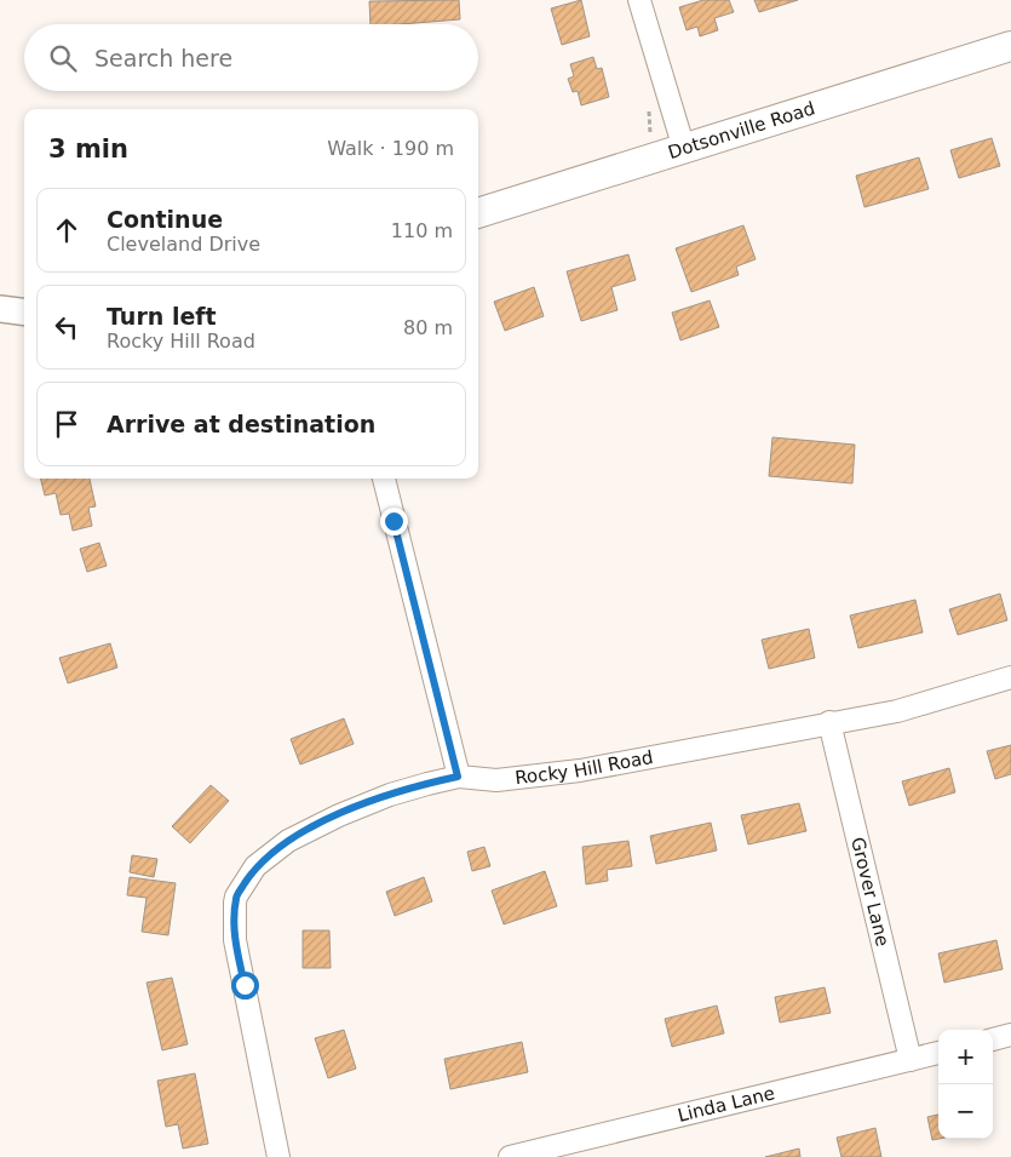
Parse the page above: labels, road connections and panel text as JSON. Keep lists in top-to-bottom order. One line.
{"streets":{"main road":["Dotsonville Road"],"street":["Rocky Hill Road","Grover Lane","Linda Lane"]},"crossings":[["Rocky Hill Road","Grover Lane"],["Grover Lane","Linda Lane"]],"page":{"search":"Search here","heading":["3 min","Walk · 190 m"],"list":[["Continue","Cleveland Drive","110 m"],["Turn left","Rocky Hill Road","80 m"],"Arrive at destination"],"map_buttons":["+","−"]}}
